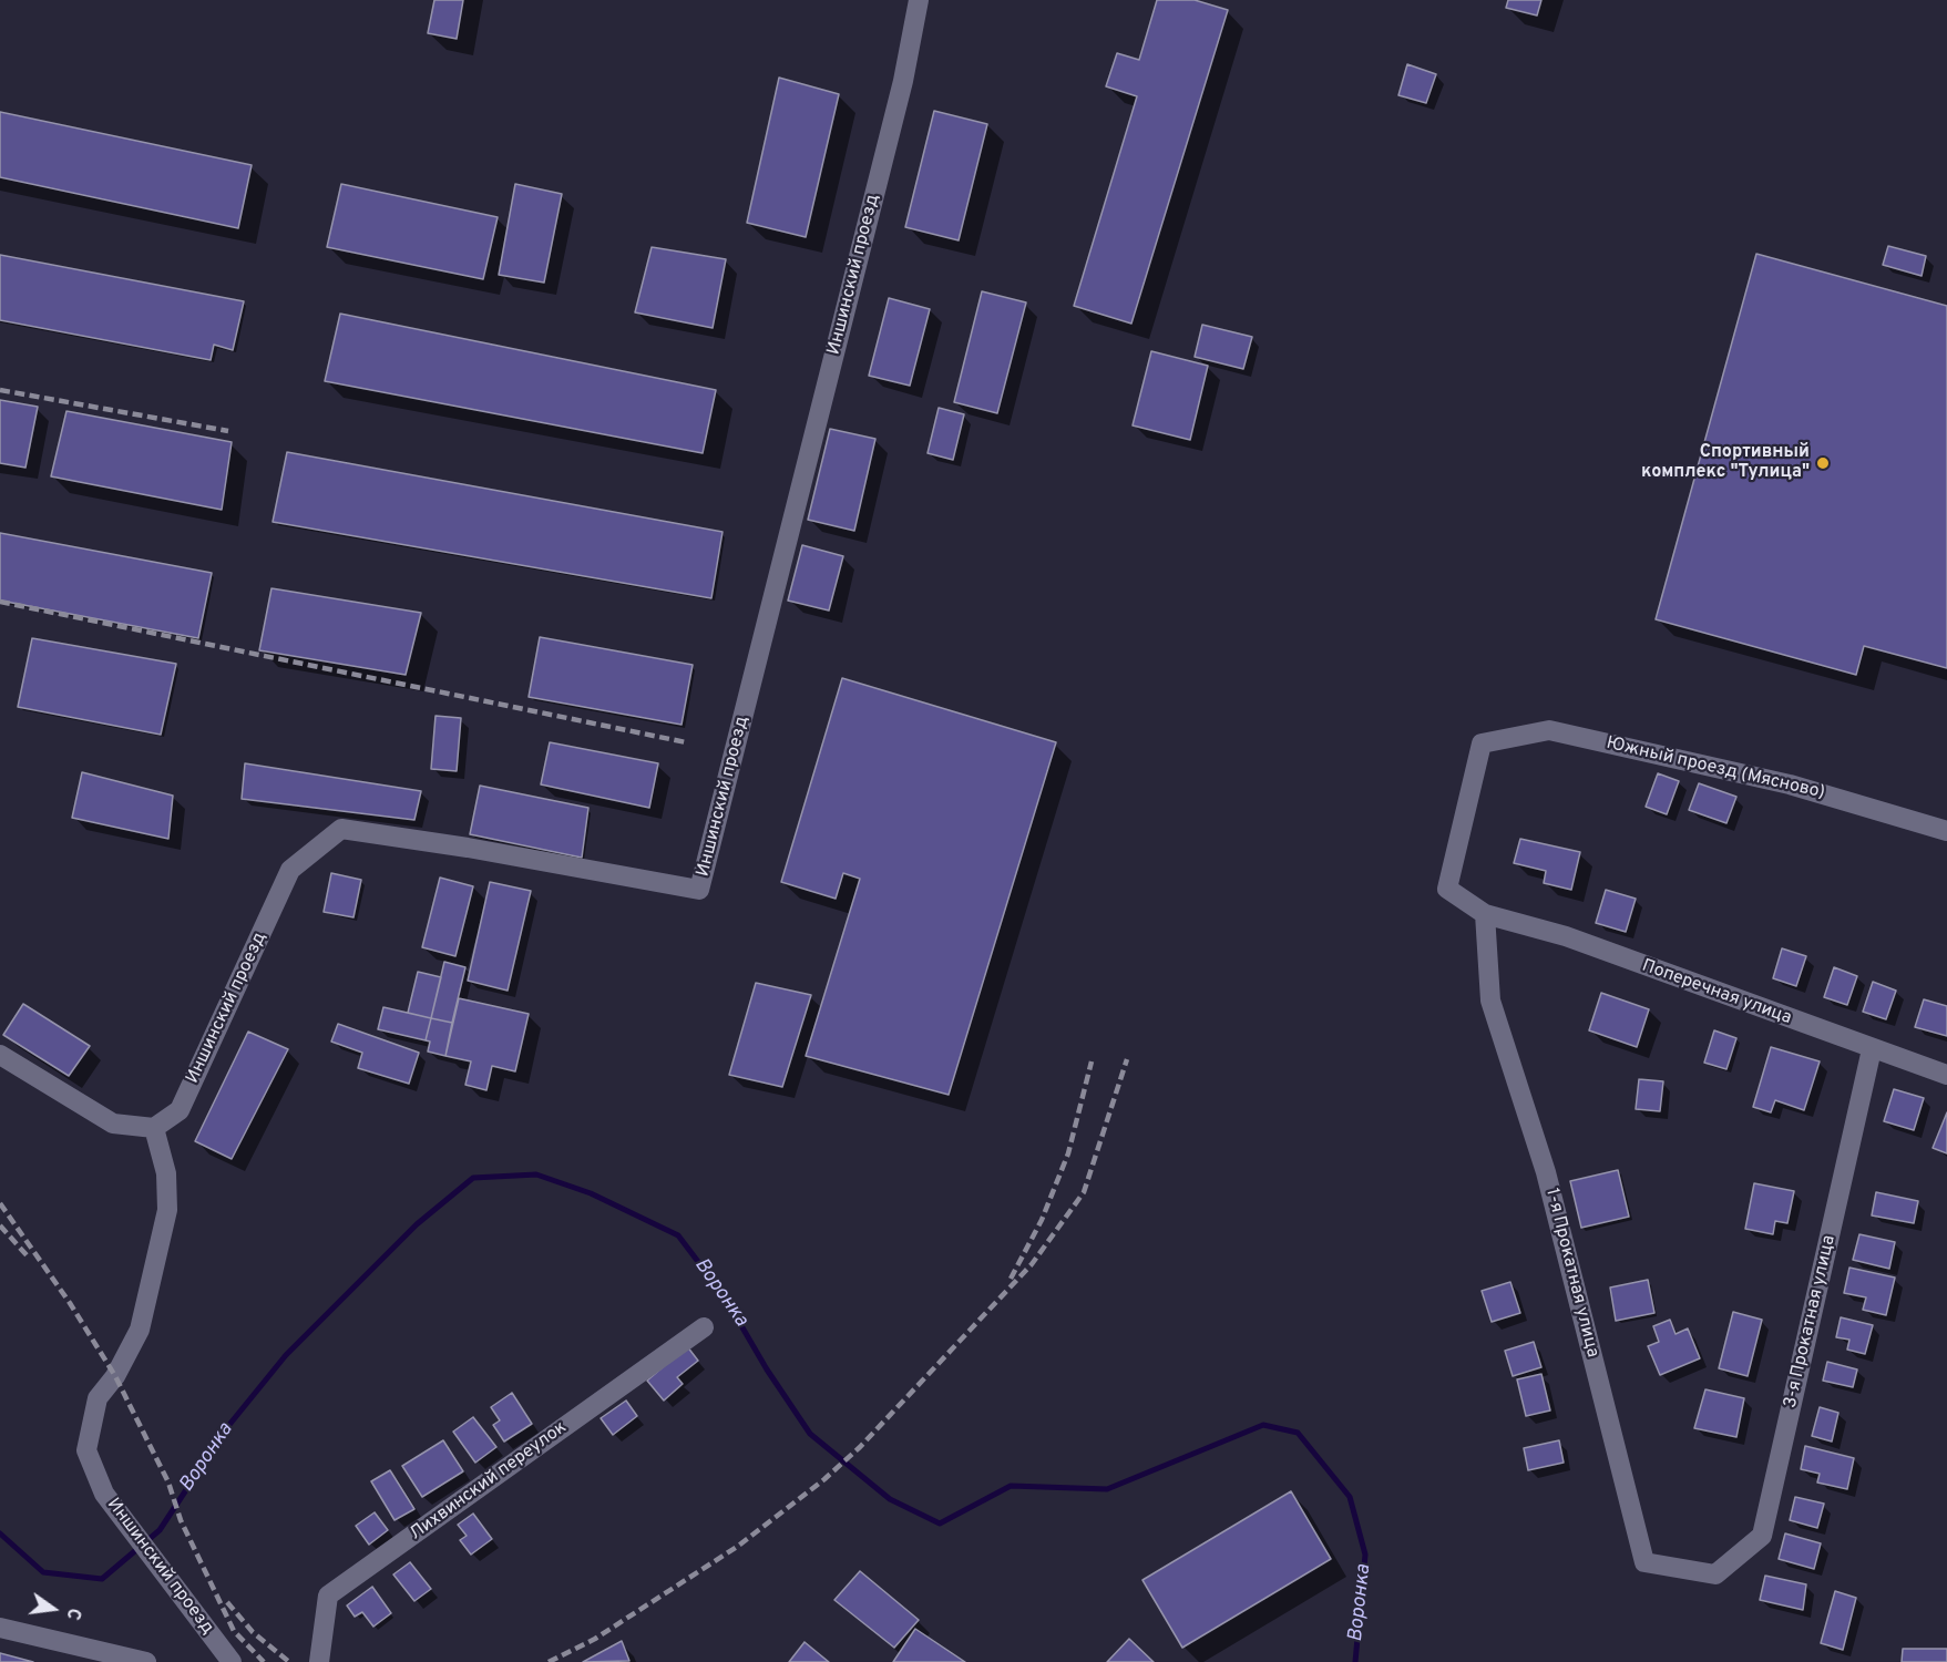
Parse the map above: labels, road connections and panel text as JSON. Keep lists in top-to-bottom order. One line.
{"streets":{"street":["Иншинский проезд","Южный проезд (Мясново)","Поперечная улица","1-я Прокатная улица","3-я Прокатная улица","Лихвинский переулок"]},"crossings":[["Южный проезд (Мясново)","Поперечная улица"],["Поперечная улица","1-я Прокатная улица"],["Поперечная улица","3-я Прокатная улица"],["1-я Прокатная улица","3-я Прокатная улица"]],"water":["Воронка"],"places":["Спортивный комплекс \"Тулица\""],"north":"right"}
